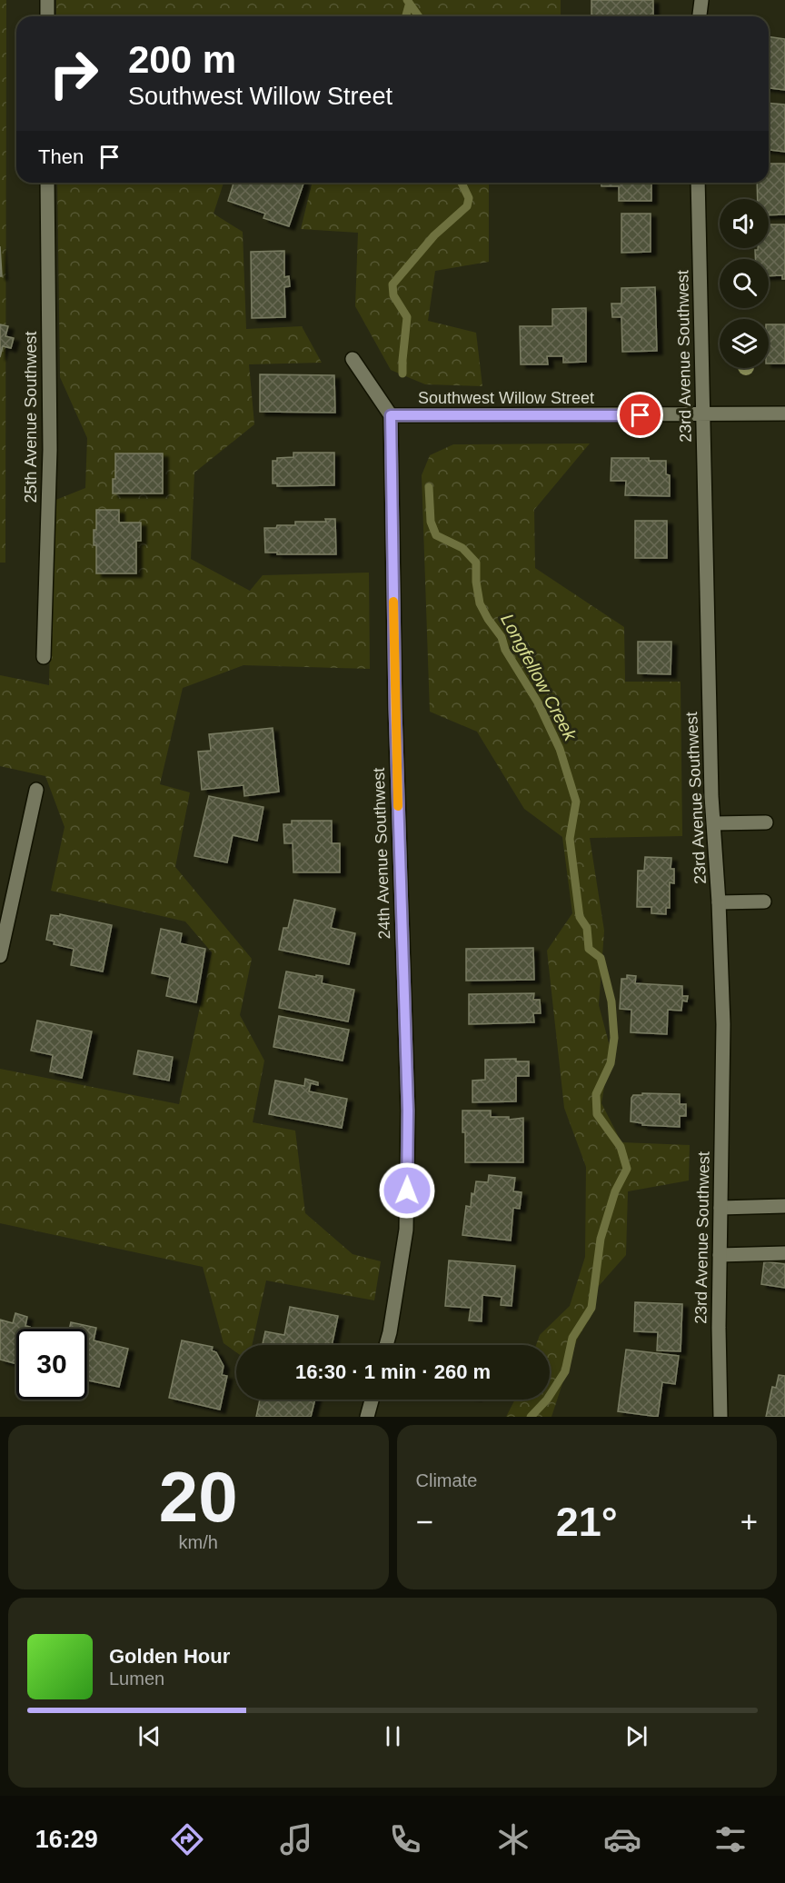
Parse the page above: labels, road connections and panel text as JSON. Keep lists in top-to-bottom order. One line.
{"streets":{"street":["23rd Avenue Southwest","Southwest Willow Street","25th Avenue Southwest","24th Avenue Southwest"]},"crossings":[["23rd Avenue Southwest","Southwest Willow Street"],["Southwest Willow Street","24th Avenue Southwest"]],"water":["Longfellow Creek"],"page":{"turn":["200 m","Southwest Willow Street"],"then":"Then","limit":"30","trip":"16:30 · 1 min · 260 m","tile":[["20","km/h"],"Climate"],"heat":["−","21°","+"],"song":["Golden Hour","Lumen"],"tabs":"16:29"}}
